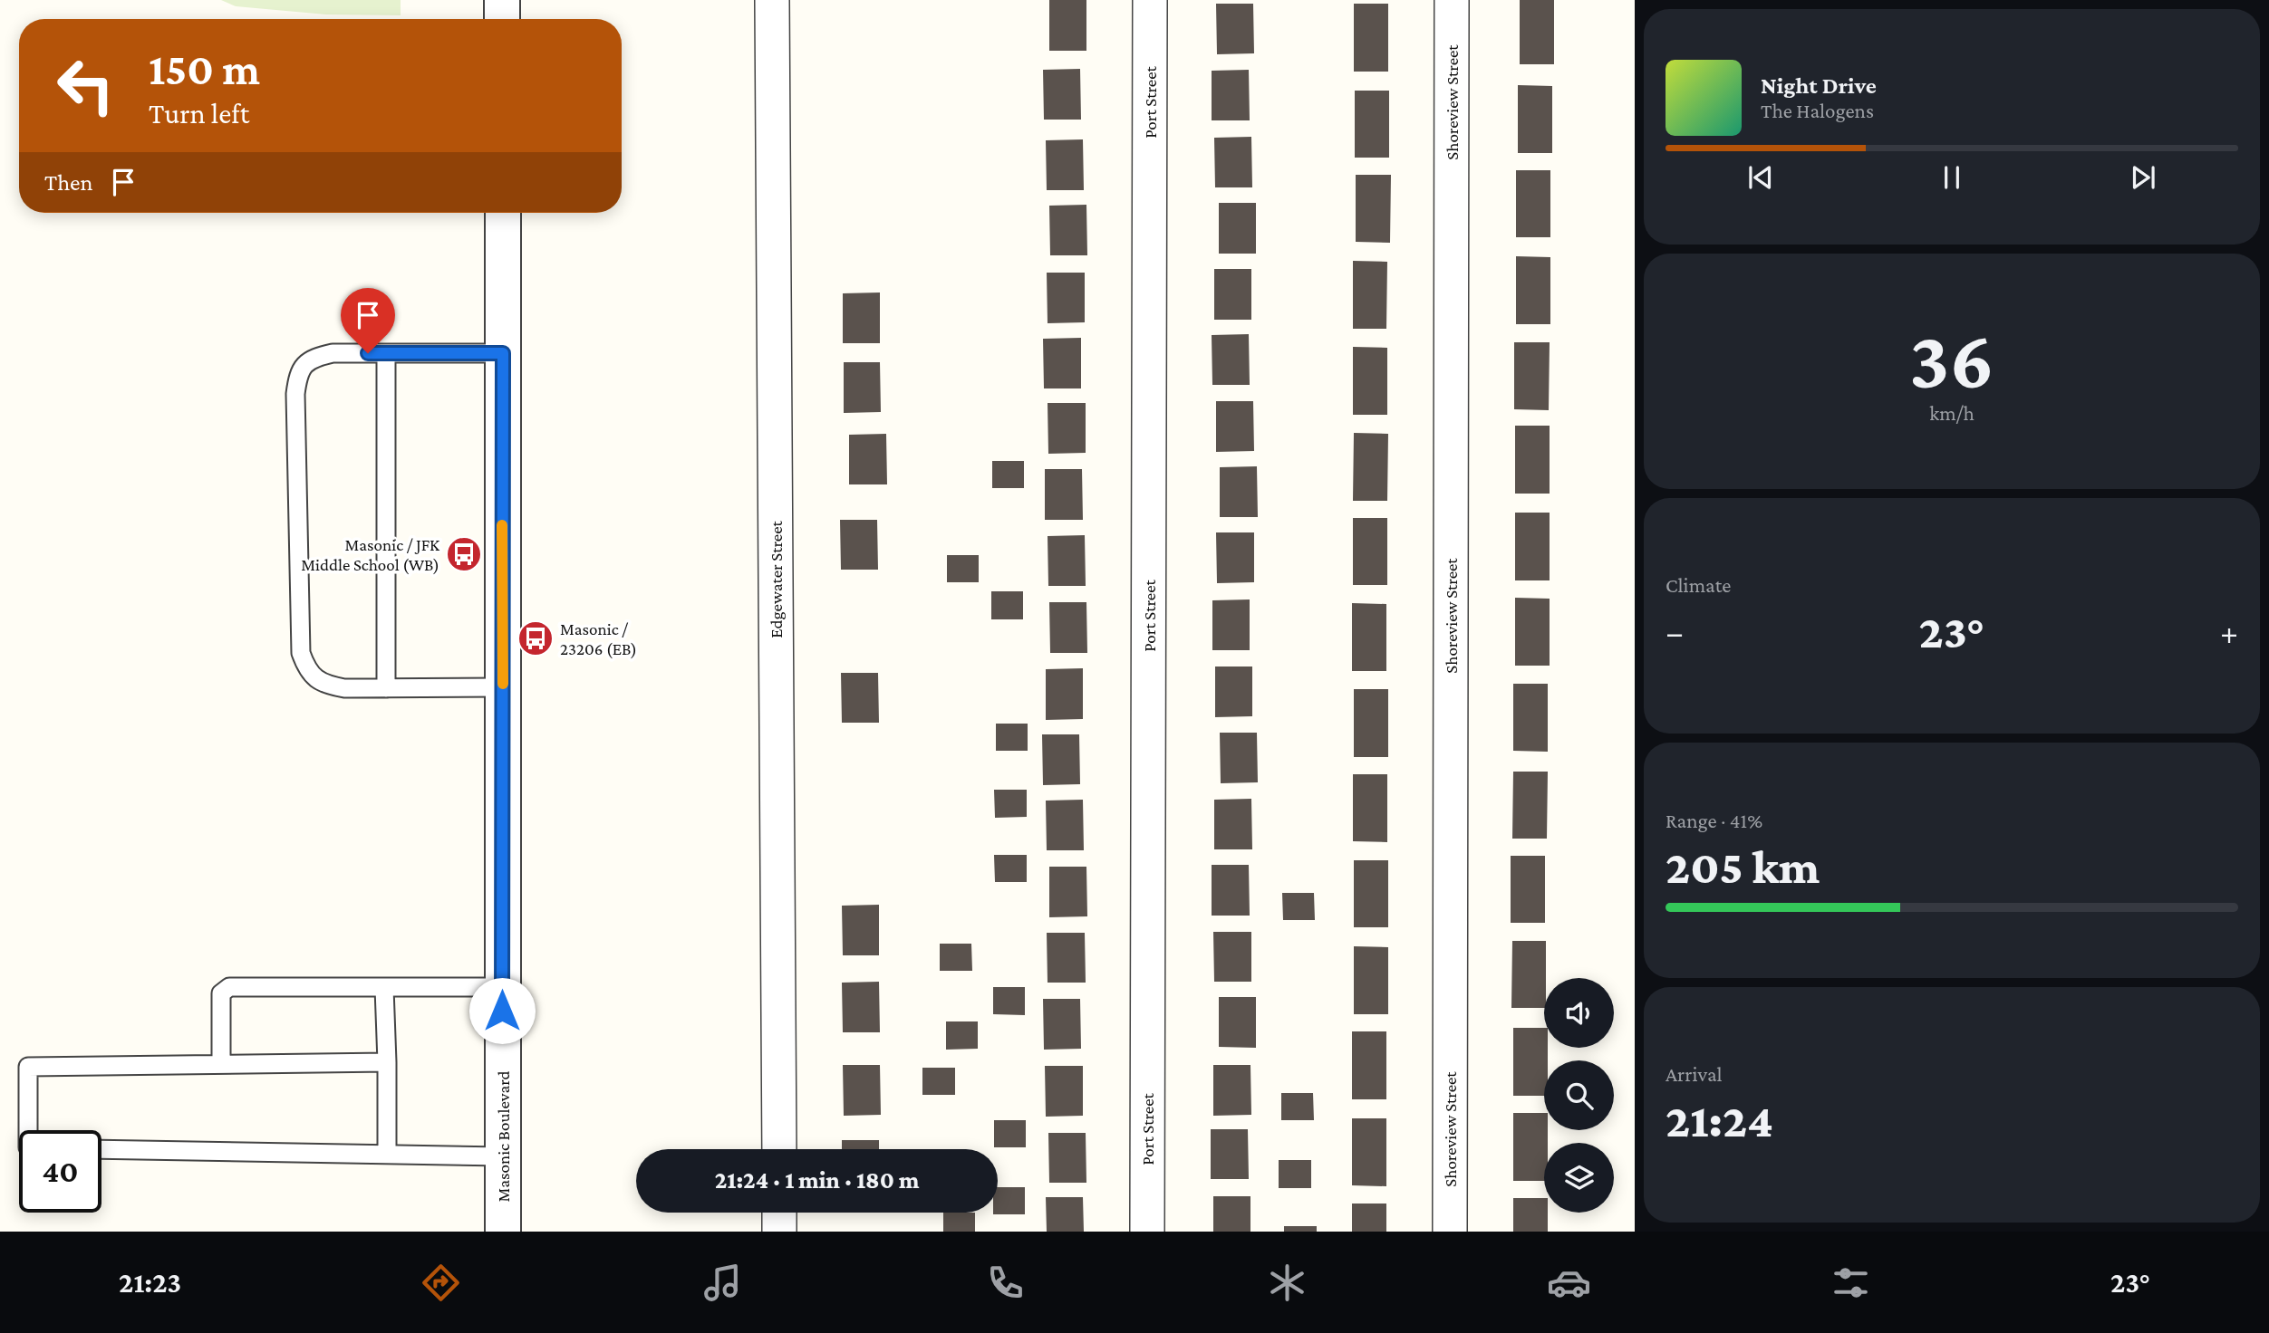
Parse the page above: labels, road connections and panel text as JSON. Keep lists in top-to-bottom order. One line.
{"streets":{"street":["Port Street","Shoreview Street","Edgewater Street","Masonic Boulevard"]},"places":{"bus stop":["Masonic / JFK Middle School (WB)","Masonic / 23206 (EB)"]},"page":{"turn":["150 m","Turn left"],"song":["Night Drive","The Halogens"],"then":"Then","tile":[["36","km/h"],"Climate",["Range · 41%","205 km"],["Arrival","21:24"]],"heat":["−","23°","+"],"limit":"40","trip":"21:24 · 1 min · 180 m","tabs":["21:23","23°"]}}
